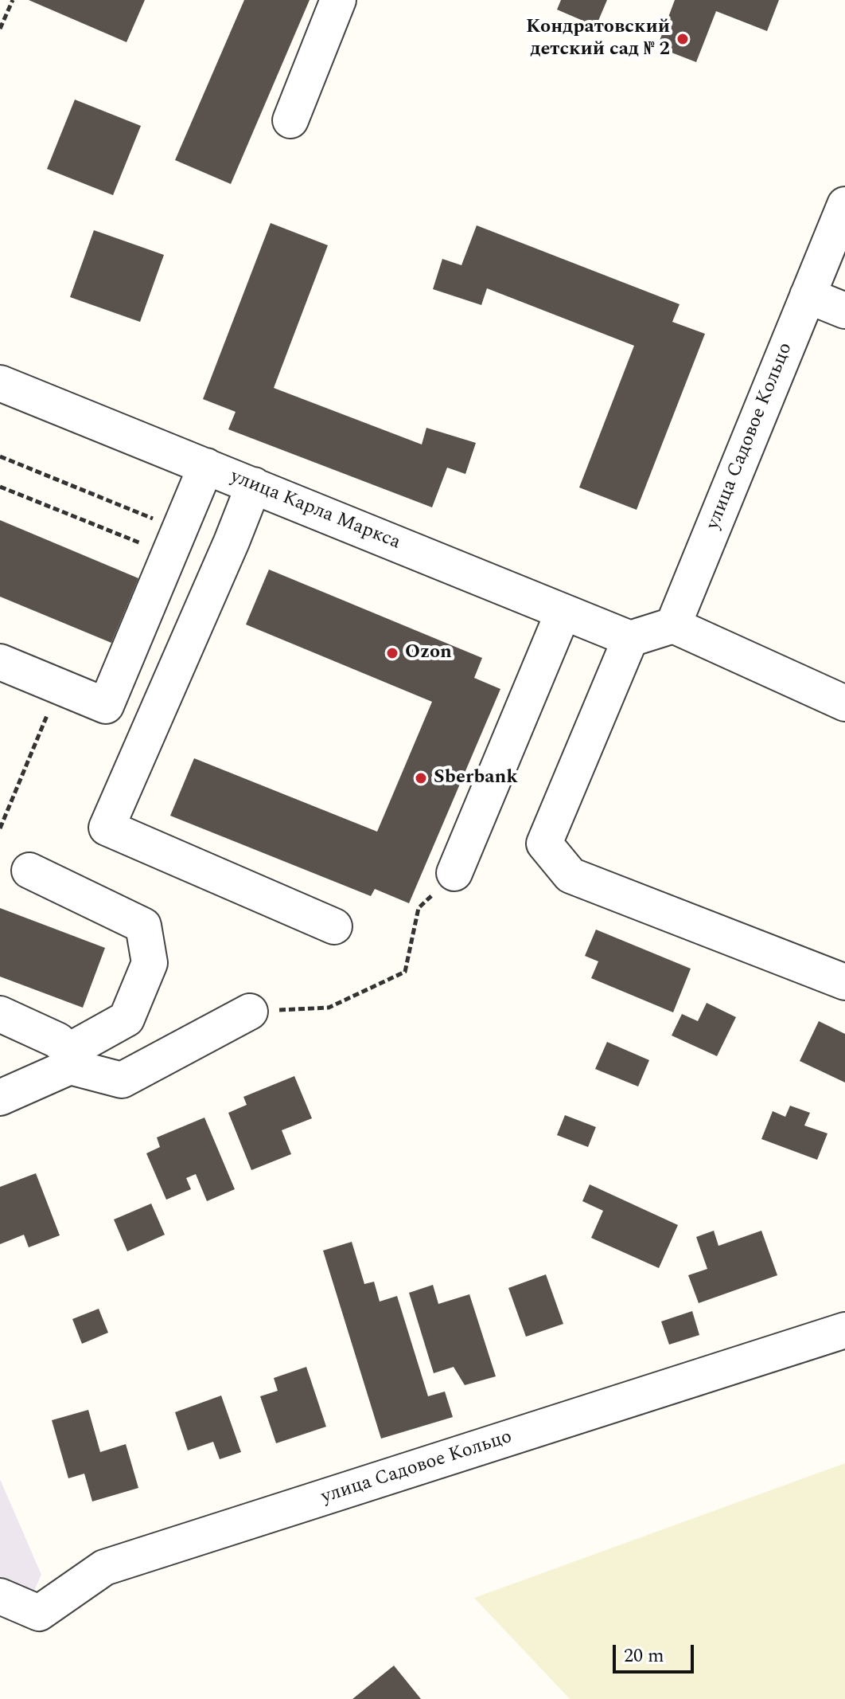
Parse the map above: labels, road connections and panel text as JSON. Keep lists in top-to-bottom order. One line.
{"streets":{"street":["улица Садовое Кольцо","улица Карла Маркса"]},"places":["Кондратовский детский сад № 2","Ozon","Sberbank"],"scale_bar":"20 m"}
